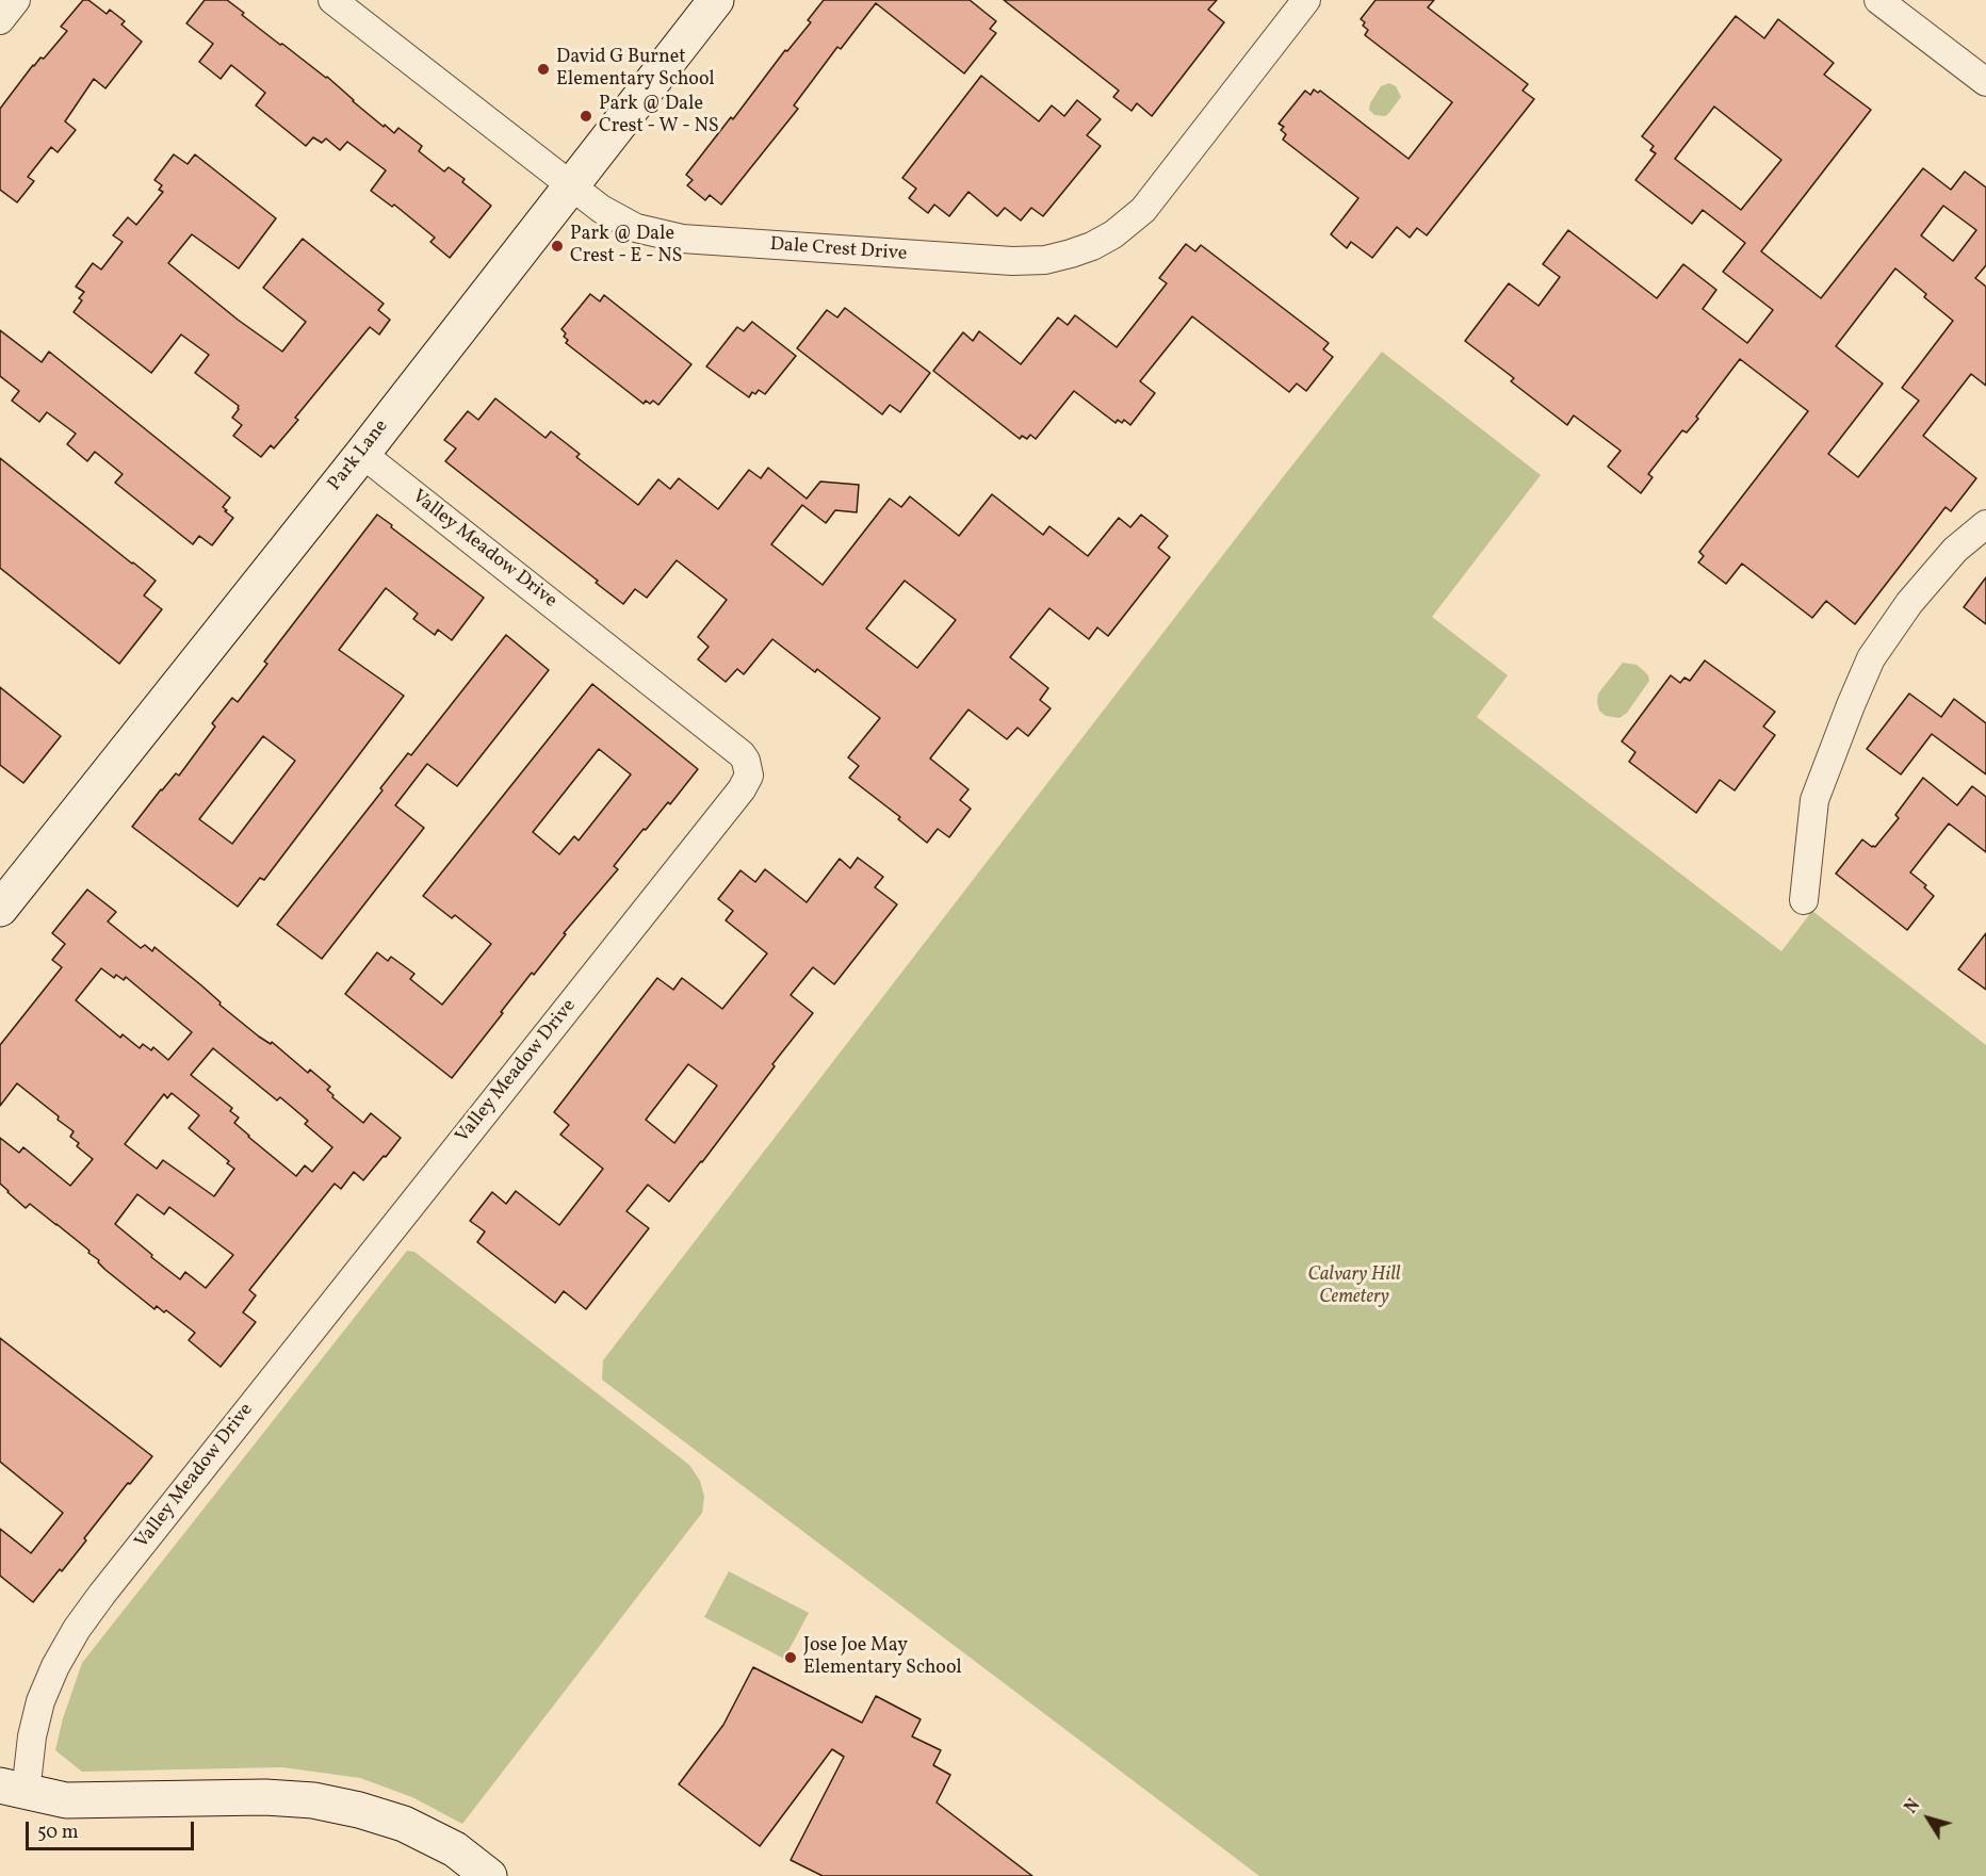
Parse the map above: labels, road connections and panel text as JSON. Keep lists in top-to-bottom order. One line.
{"streets":{"street":["Dale Crest Drive","Park Lane","Valley Meadow Drive"]},"crossings":[["Dale Crest Drive","Park Lane"],["Park Lane","Valley Meadow Drive"]],"parks":["Calvary Hill Cemetery"],"places":["David G Burnet Elementary School","Park @ Dale Crest - W - NS","Park @ Dale Crest - E - NS","Jose Joe May Elementary School"],"scale_bar":"50 m","north":"top left"}
